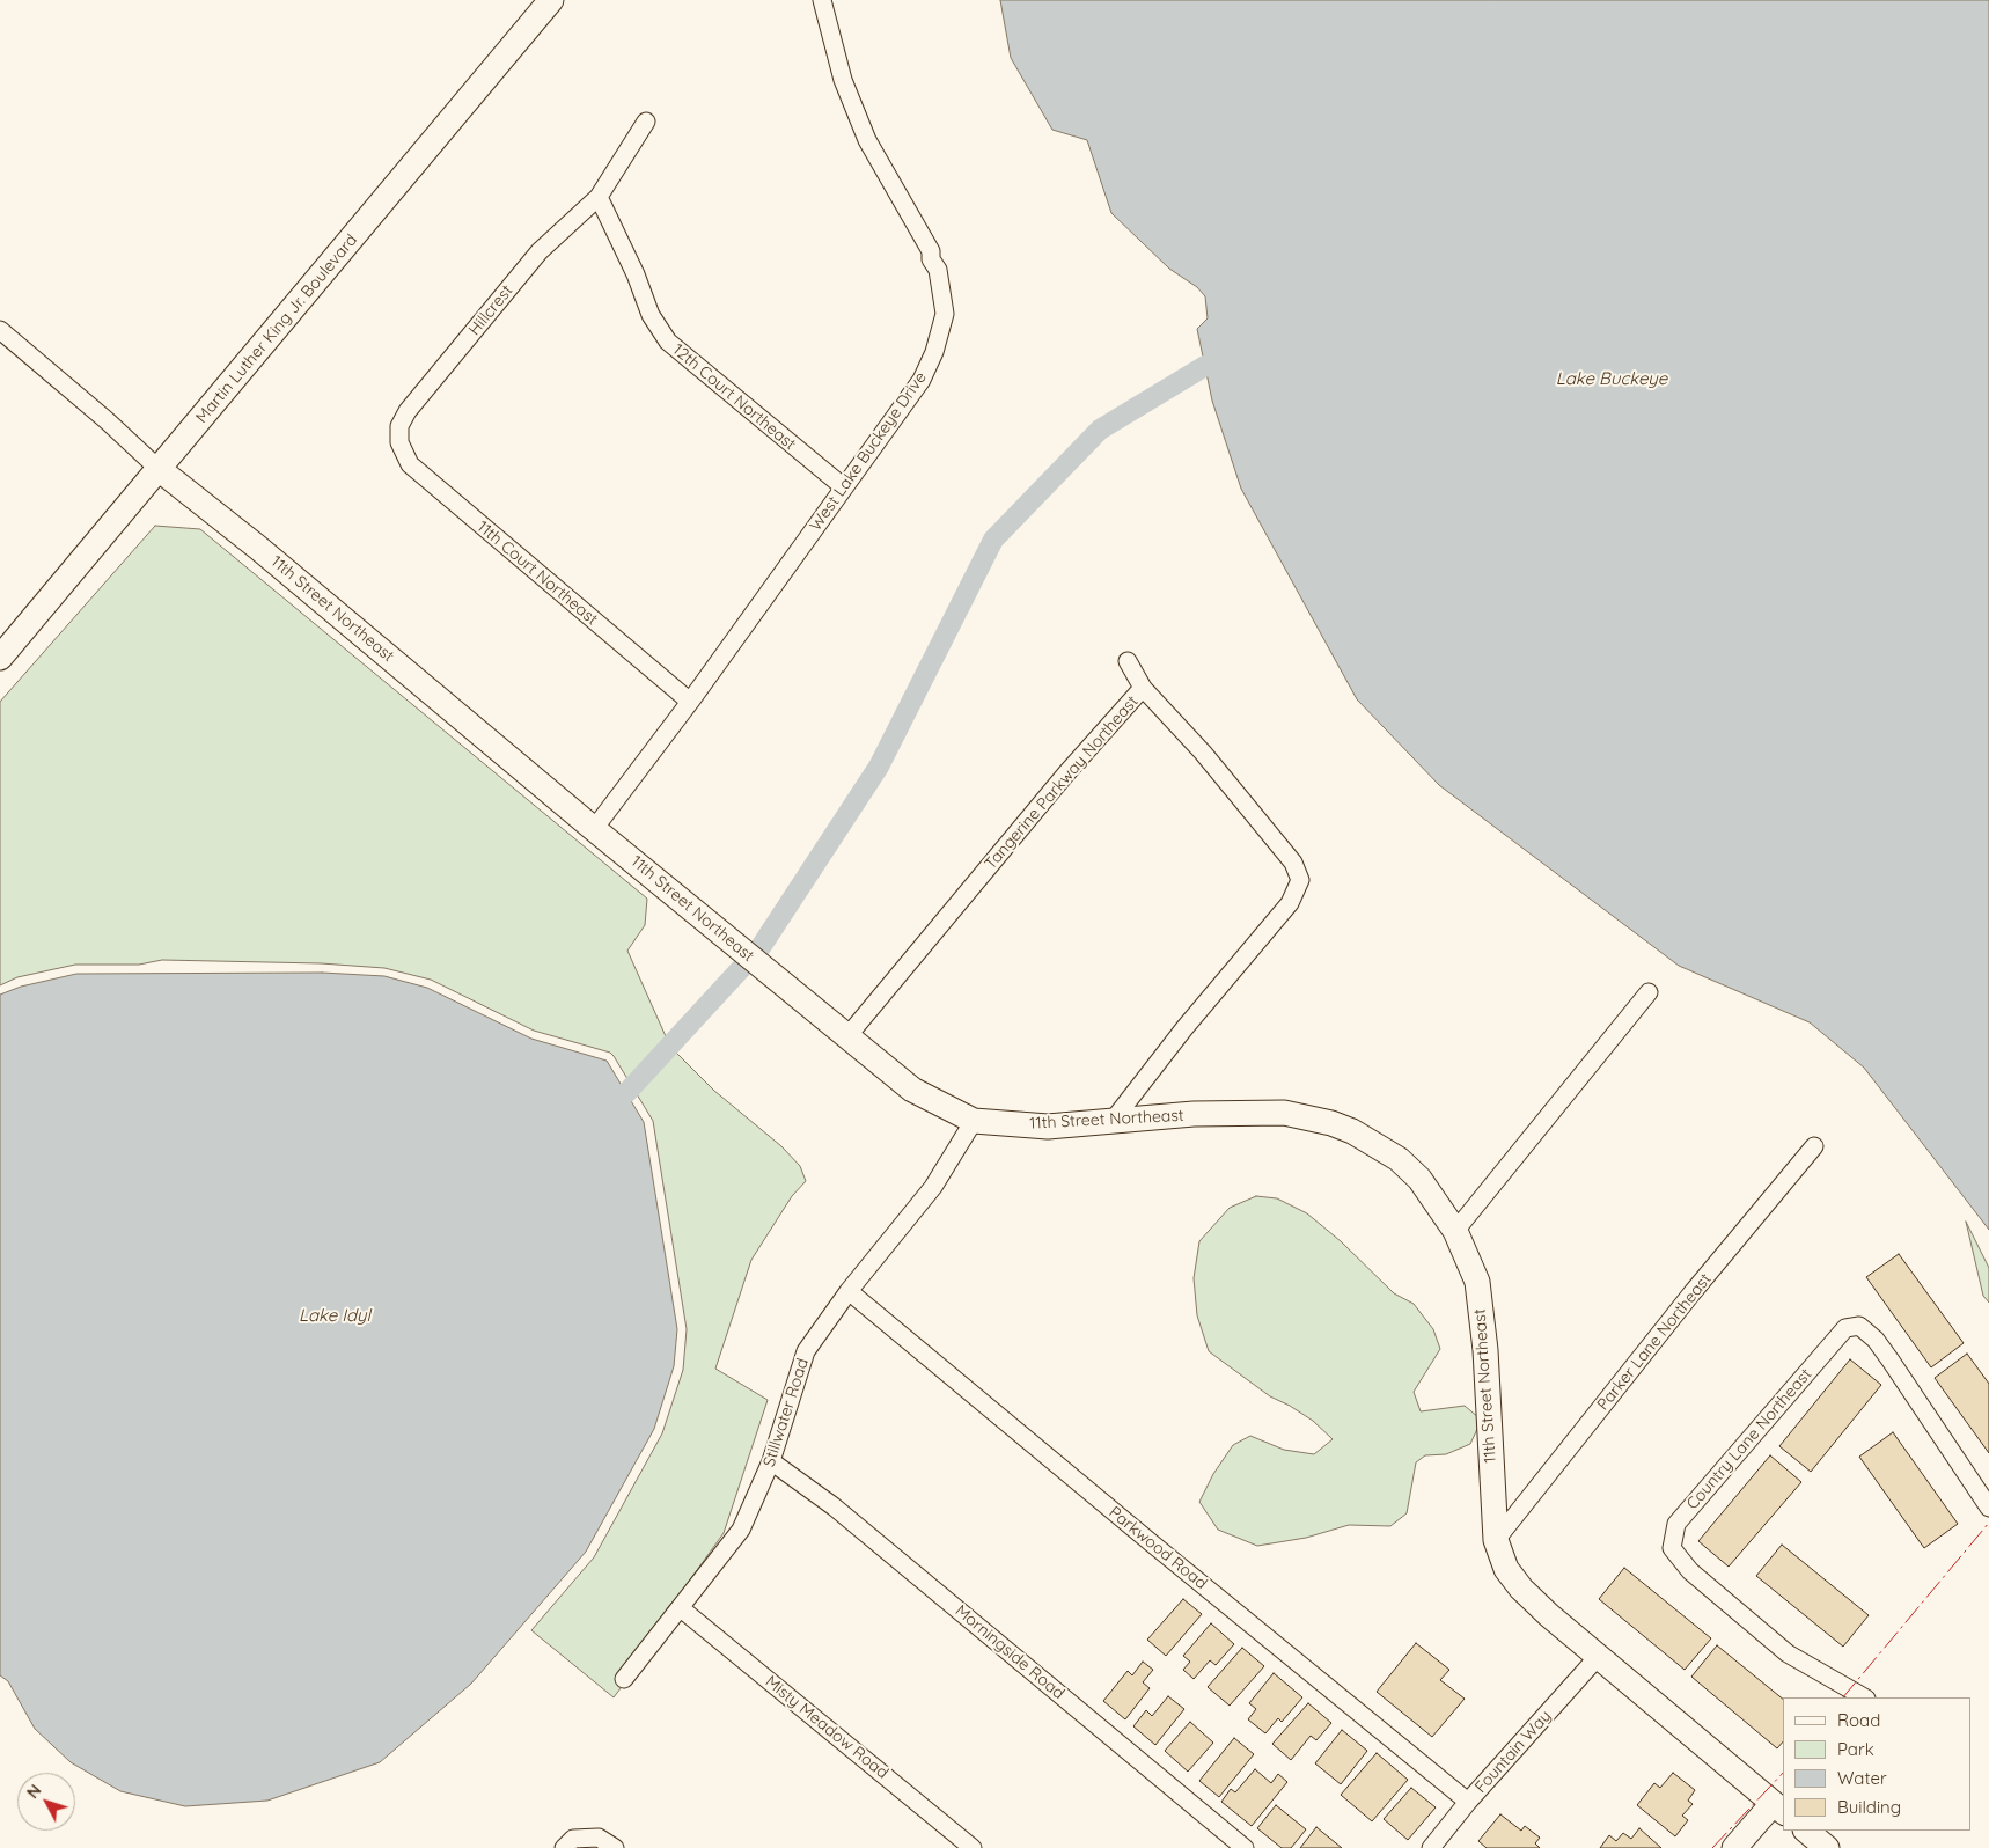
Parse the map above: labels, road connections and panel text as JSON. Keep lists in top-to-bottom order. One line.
{"streets":{"street":["Hillcrest","Martin Luther King Jr. Boulevard","12th Court Northeast","West Lake Buckeye Drive","11th Court Northeast","11th Street Northeast","Tangerine Parkway Northeast","Parker Lane Northeast","Stillwater Road","Country Lane Northeast","Parkwood Road","Morningside Road","Misty Meadow Road","Fountain Way"]},"crossings":[["Hillcrest","12th Court Northeast"],["Hillcrest","11th Court Northeast"],["Martin Luther King Jr. Boulevard","11th Street Northeast"],["12th Court Northeast","West Lake Buckeye Drive"],["West Lake Buckeye Drive","11th Court Northeast"],["West Lake Buckeye Drive","11th Street Northeast"],["11th Street Northeast","Tangerine Parkway Northeast"],["11th Street Northeast","Parker Lane Northeast"],["11th Street Northeast","Stillwater Road"],["11th Street Northeast","Fountain Way"],["Stillwater Road","Parkwood Road"],["Stillwater Road","Morningside Road"],["Stillwater Road","Misty Meadow Road"],["Parkwood Road","Fountain Way"]],"water":["Lake Buckeye","Lake Idyl"],"legend":["Road","Park","Water","Building"],"north":"top left"}
